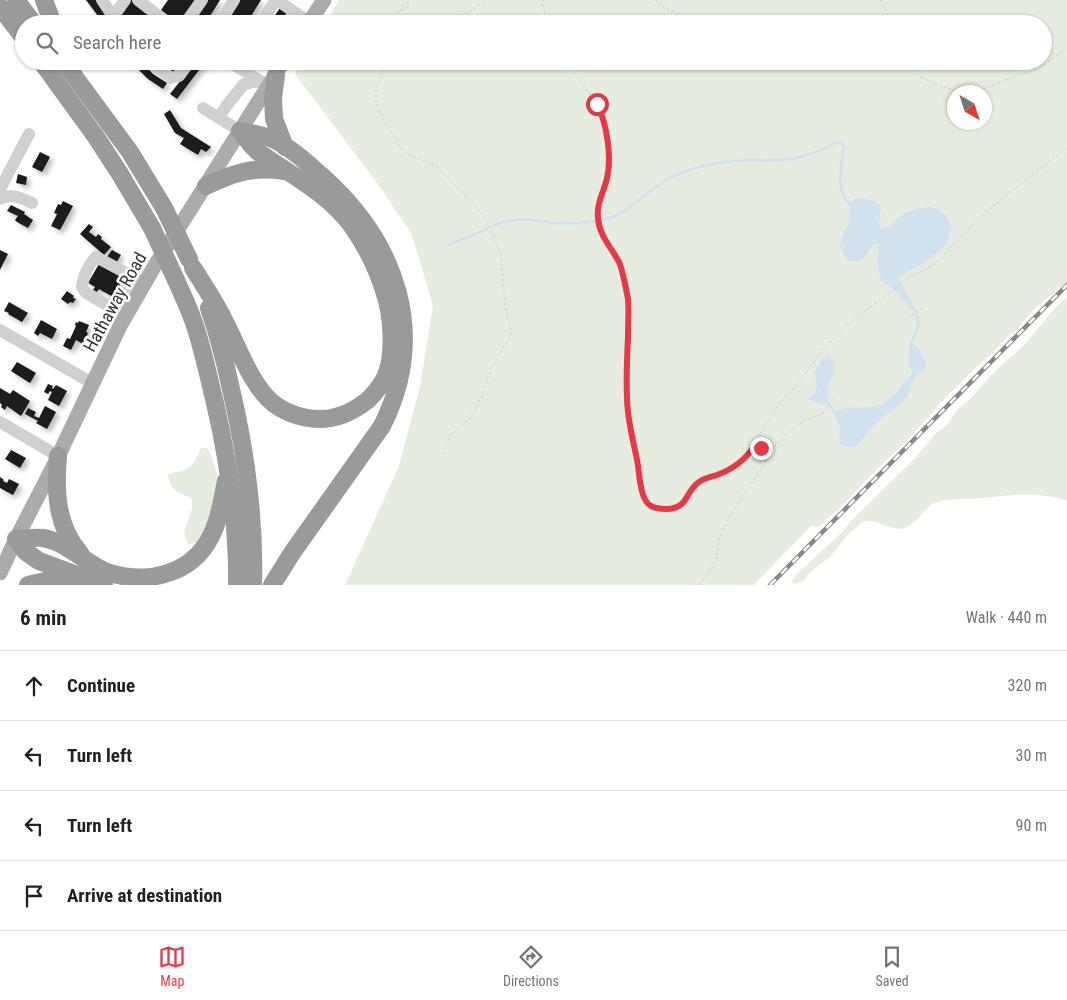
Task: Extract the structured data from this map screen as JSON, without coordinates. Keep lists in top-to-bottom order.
{
  "streets": {
    "main road": ["Hathaway Road"]
  },
  "north": "bottom right",
  "page": {
    "search": "Search here",
    "heading": ["6 min", "Walk · 440 m"],
    "list": [
      ["Continue", "320 m"],
      ["Turn left", "30 m"],
      ["Turn left", "90 m"],
      "Arrive at destination"
    ],
    "nav": ["Map", "Directions", "Saved"]
  }
}
